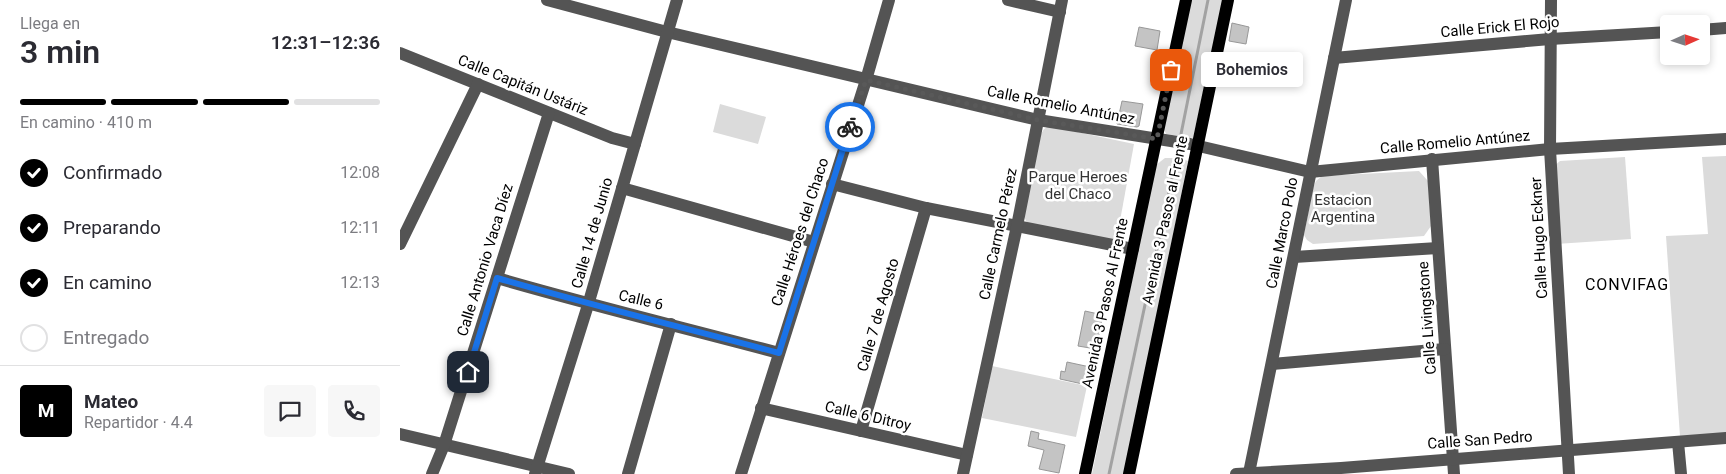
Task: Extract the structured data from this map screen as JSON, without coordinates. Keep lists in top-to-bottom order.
{
  "streets": {
    "main road": ["Avenida 3 Pasos al Frente", "Avenida 3 Pasos Al Frente"],
    "street": [
      "Calle Erick El Rojo",
      "Calle Capitán Ustáriz",
      "Calle Romelio Antúnez",
      "Calle Héroes del Chaco",
      "Calle 14 de Junio",
      "Calle Marco Polo",
      "Calle Carmelo Pérez",
      "Calle Hugo Eckner",
      "Calle Antonio Vaca Díez",
      "Calle 6",
      "Calle 7 de Agosto",
      "Calle Livingstone",
      "Calle 6 Ditroy",
      "Calle San Pedro"
    ]
  },
  "crossings": [
    ["Calle Erick El Rojo", "Calle Marco Polo"],
    ["Calle Erick El Rojo", "Calle Hugo Eckner"],
    ["Calle Capitán Ustáriz", "Calle 14 de Junio"],
    ["Calle Capitán Ustáriz", "Calle Antonio Vaca Díez"],
    ["Calle Romelio Antúnez", "Avenida 3 Pasos al Frente"],
    ["Calle Romelio Antúnez", "Calle Héroes del Chaco"],
    ["Calle Romelio Antúnez", "Calle 14 de Junio"],
    ["Calle Romelio Antúnez", "Calle Marco Polo"],
    ["Calle Romelio Antúnez", "Calle Carmelo Pérez"],
    ["Calle Romelio Antúnez", "Calle Hugo Eckner"],
    ["Calle Romelio Antúnez", "Avenida 3 Pasos Al Frente"],
    ["Calle Romelio Antúnez", "Calle Livingstone"],
    ["Avenida 3 Pasos al Frente", "Avenida 3 Pasos Al Frente"],
    ["Calle Héroes del Chaco", "Calle 6"],
    ["Calle Héroes del Chaco", "Calle 6 Ditroy"],
    ["Calle 14 de Junio", "Calle 6"],
    ["Calle Marco Polo", "Calle San Pedro"],
    ["Calle Carmelo Pérez", "Calle 6 Ditroy"],
    ["Calle Hugo Eckner", "Calle San Pedro"],
    ["Calle Antonio Vaca Díez", "Calle 6"],
    ["Calle 7 de Agosto", "Calle 6 Ditroy"],
    ["Calle Livingstone", "Calle San Pedro"]
  ],
  "districts": ["CONVIFAG"],
  "parks": ["Parque Heroes del Chaco", "Estacion Argentina"],
  "places": ["Bohemios"],
  "north": "right",
  "page": {
    "heading": ["3 min", "Llega en", "12:31–12:36"],
    "panel": ["Mateo", "Repartidor · 4.4"],
    "bubble": "Bohemios",
    "bar": "En camino · 410 m",
    "list": [
      ["Confirmado", "12:08"],
      ["Preparando", "12:11"],
      ["En camino", "12:13"],
      "Entregado"
    ],
    "round": "M"
  }
}
